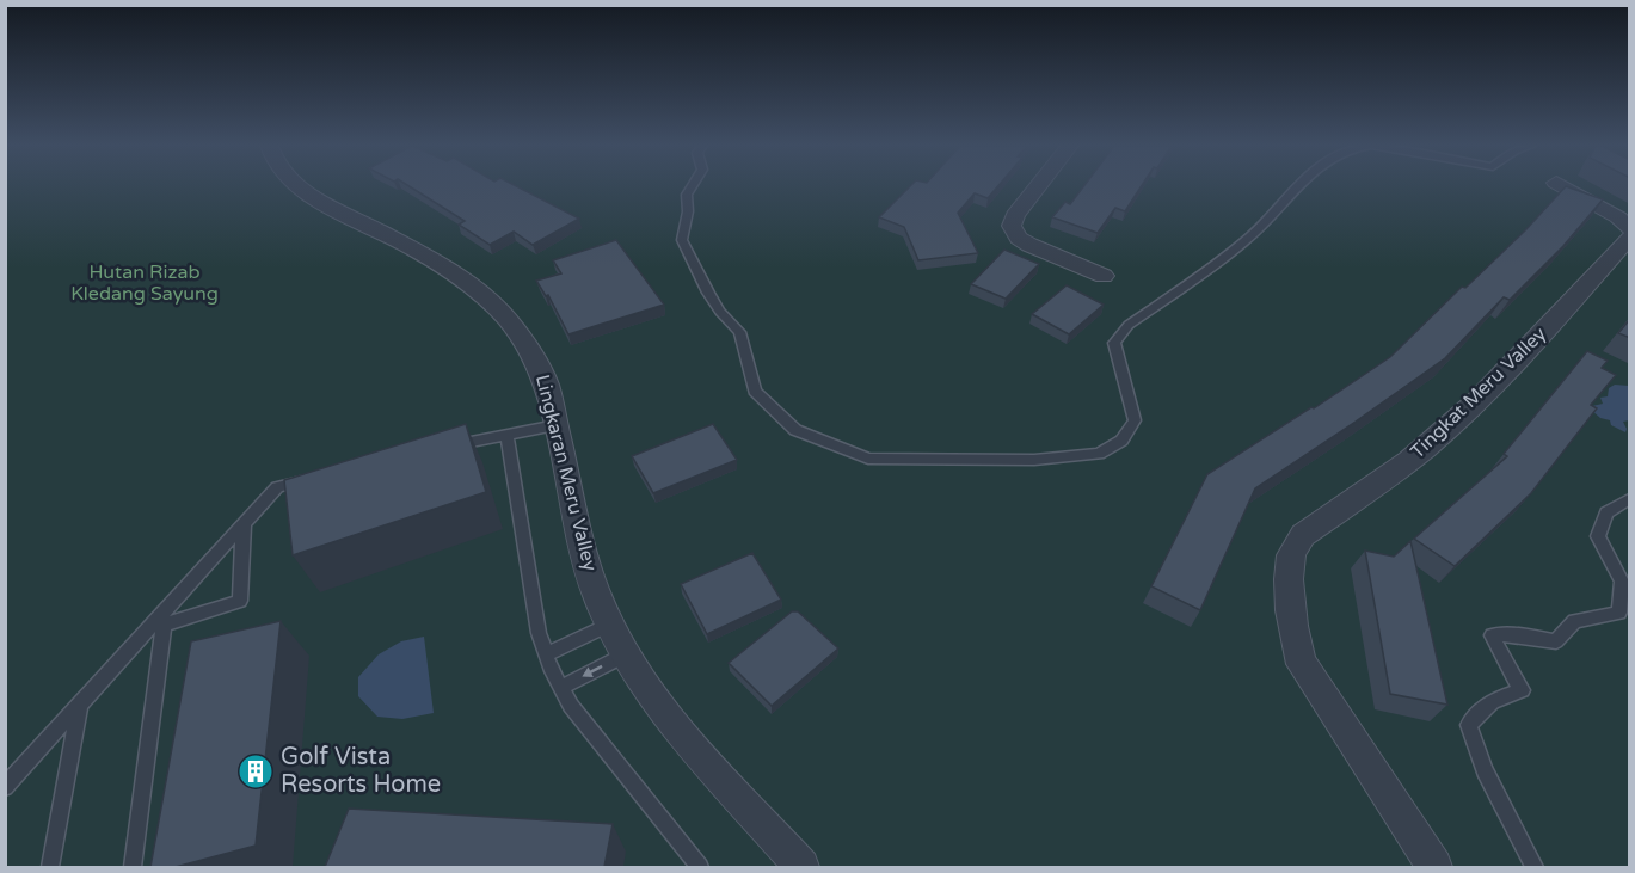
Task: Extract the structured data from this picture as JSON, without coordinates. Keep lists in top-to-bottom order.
{
  "streets": {
    "street": ["Tingkat Meru Valley", "Lingkaran Meru Valley"]
  },
  "parks": ["Hutan Rizab Kledang Sayung"],
  "places": {
    "building": ["Golf Vista Resorts Home"]
  }
}
